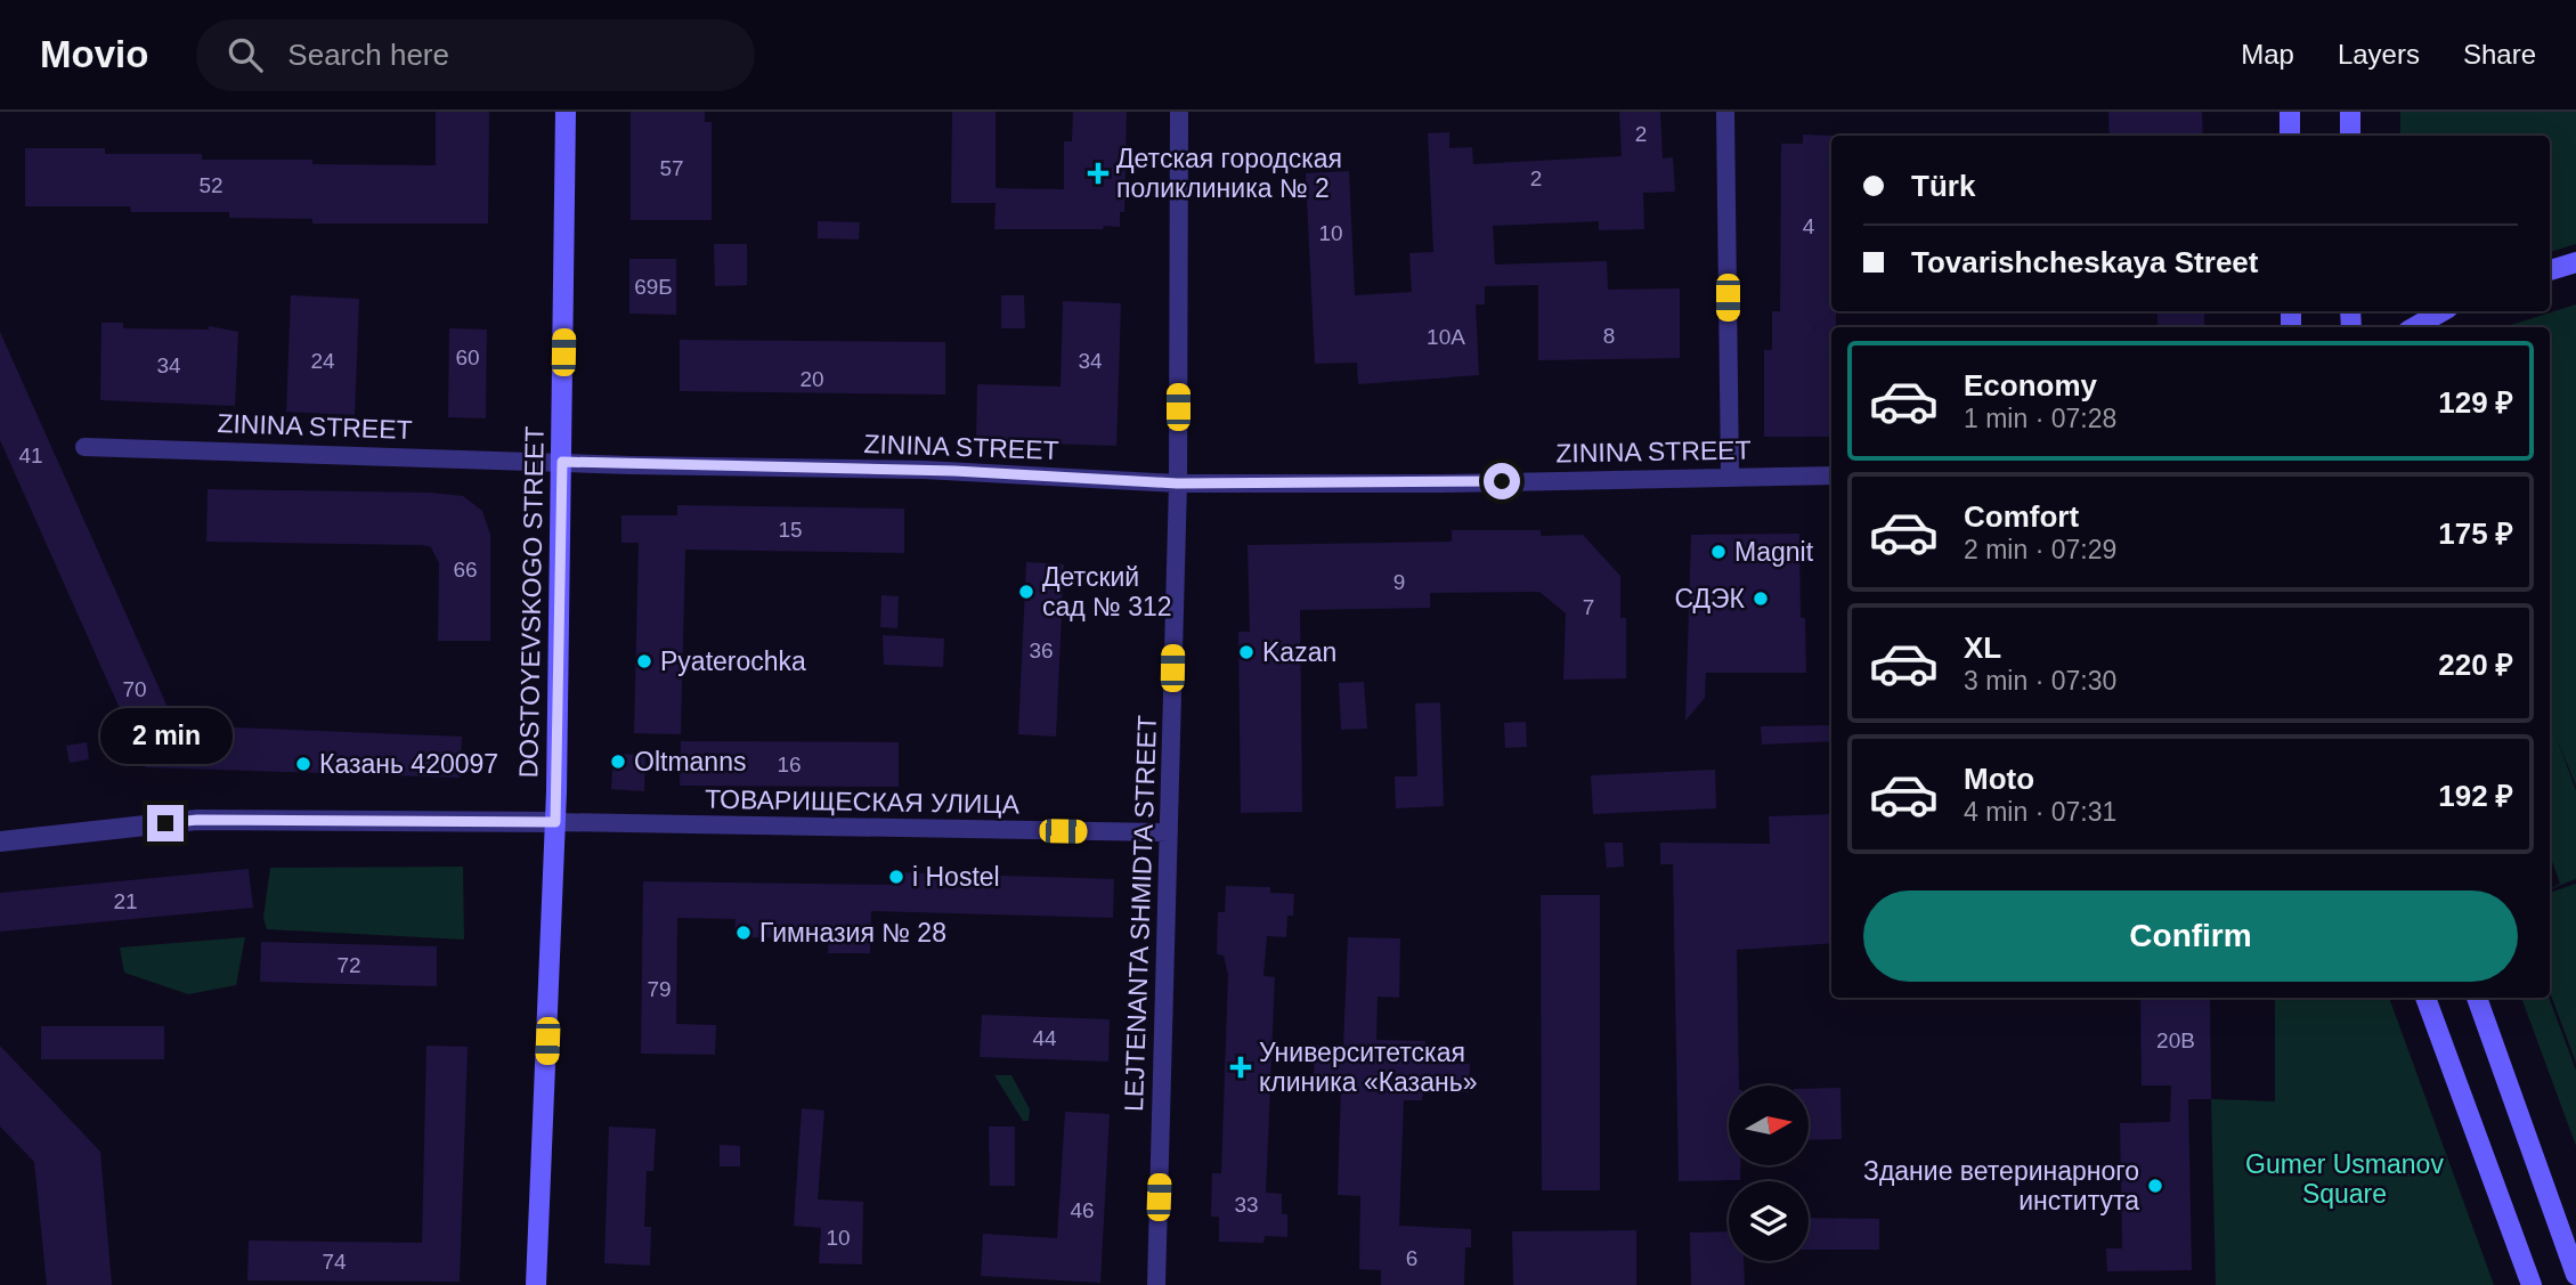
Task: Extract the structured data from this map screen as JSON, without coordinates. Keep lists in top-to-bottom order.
{
  "streets": {
    "main road": ["DOSTOYEVSKOGO STREET"],
    "street": ["ZININA STREET", "ТОВАРИЩЕСКАЯ УЛИЦА", "LEJTENANTA SHMIDTA STREET"]
  },
  "crossings": [
    ["ZININA STREET", "DOSTOYEVSKOGO STREET"],
    ["ZININA STREET", "LEJTENANTA SHMIDTA STREET"],
    ["DOSTOYEVSKOGO STREET", "ТОВАРИЩЕСКАЯ УЛИЦА"],
    ["ТОВАРИЩЕСКАЯ УЛИЦА", "LEJTENANTA SHMIDTA STREET"]
  ],
  "parks": ["Gumer Usmanov Square"],
  "places": {
    "health": ["Детская городская поликлиника № 2", "Университетская клиника «Казань»"],
    "other": [
      "Magnit",
      "Детский сад № 312",
      "СДЭК",
      "Kazan",
      "Pyaterochka",
      "Oltmanns",
      "Казань 420097",
      "i Hostel",
      "Гимназия № 28",
      "Здание ветеринарного института"
    ]
  },
  "house_numbers": [
    "2",
    "57",
    "2",
    "52",
    "4",
    "10",
    "69Б",
    "8",
    "10А",
    "60",
    "24",
    "34",
    "34",
    "20",
    "41",
    "15",
    "66",
    "9",
    "7",
    "36",
    "70",
    "16",
    "21",
    "72",
    "79",
    "44",
    "20В",
    "33",
    "46",
    "10",
    "6",
    "74"
  ],
  "north": "right",
  "page": {
    "header": "Movio",
    "search": "Search here",
    "nav": ["Map", "Layers", "Share"],
    "banner": ["Türk", "Tovarishcheskaya Street"],
    "list": [
      {
        "name": "Economy",
        "note": "1 min · 07:28",
        "value": "129 ₽"
      },
      {
        "name": "Comfort",
        "note": "2 min · 07:29",
        "value": "175 ₽"
      },
      {
        "name": "XL",
        "note": "3 min · 07:30",
        "value": "220 ₽"
      },
      {
        "name": "Moto",
        "note": "4 min · 07:31",
        "value": "192 ₽"
      }
    ],
    "bubble": "2 min",
    "buttons": "Confirm"
  }
}
